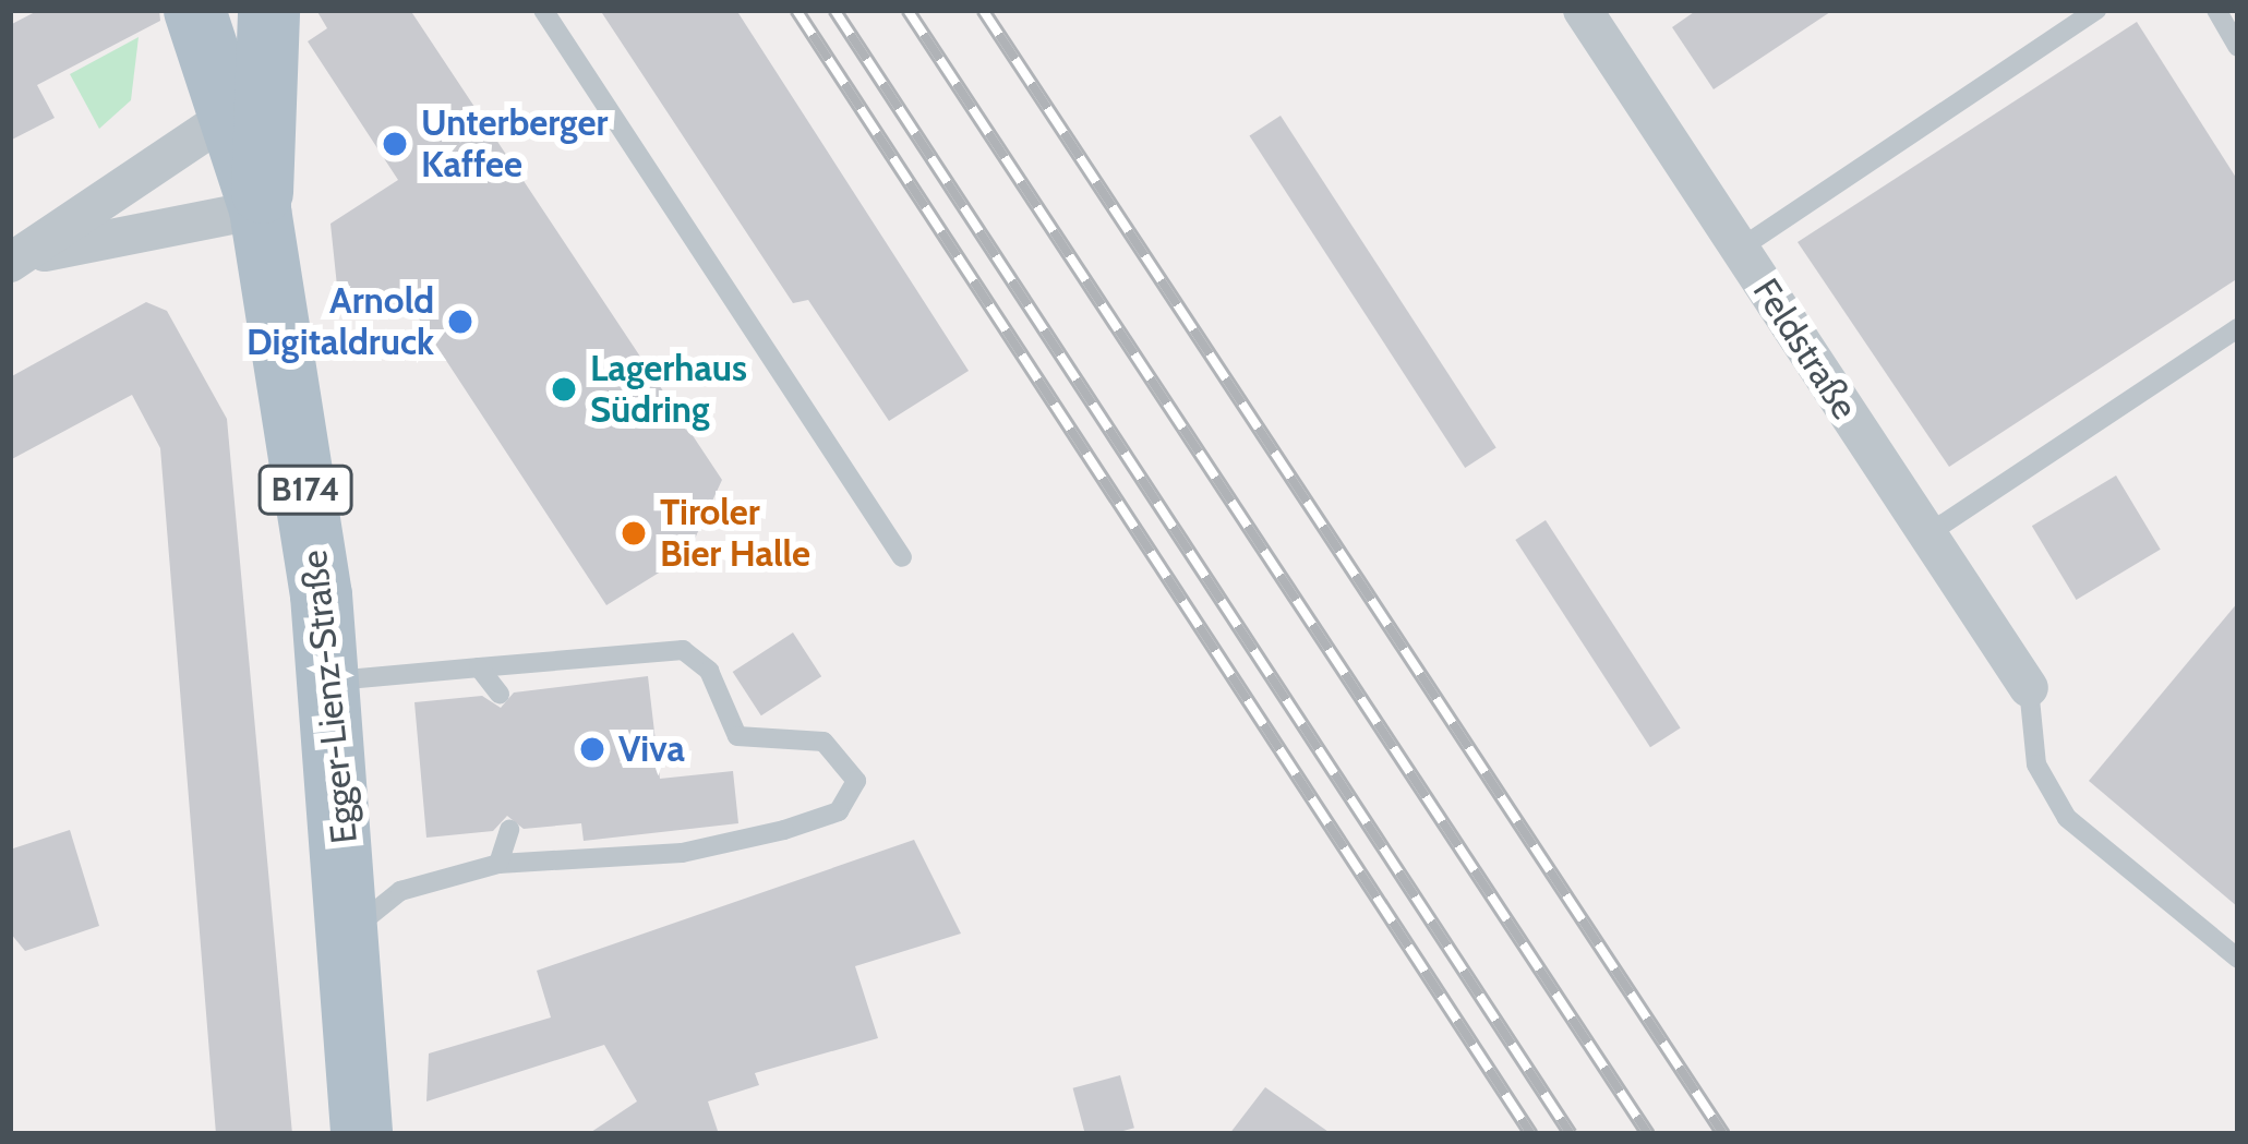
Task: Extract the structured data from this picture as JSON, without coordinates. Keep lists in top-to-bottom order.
{
  "streets": {
    "main road": ["B174", "Egger-Lienz-Straße"],
    "street": ["Feldstraße"]
  },
  "places": [
    "Unterberger Kaffee",
    "Arnold Digitaldruck",
    "Lagerhaus Südring",
    "Tiroler Bier Halle",
    "Viva"
  ]
}
